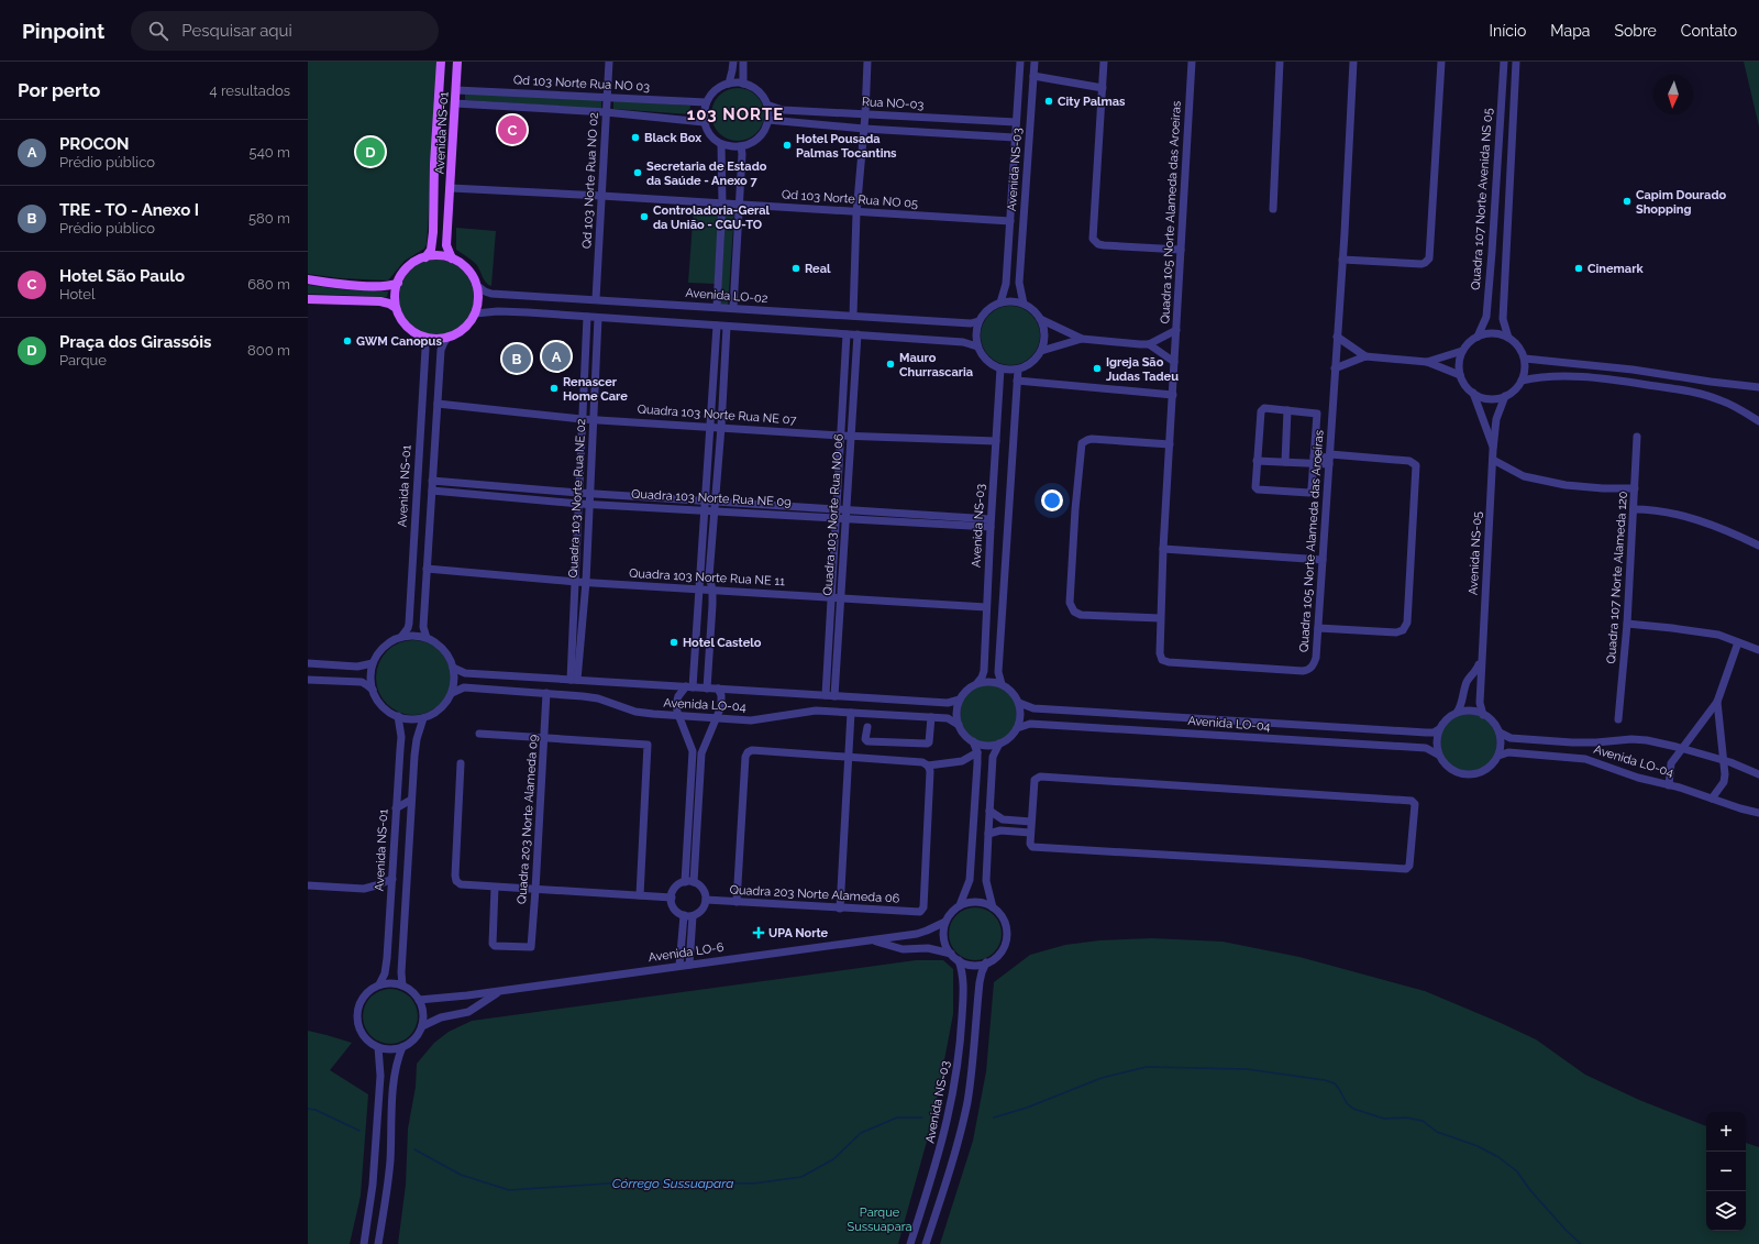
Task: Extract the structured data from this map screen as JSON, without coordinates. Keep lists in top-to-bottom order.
{
  "streets": {
    "main road": ["Avenida NS-01"],
    "street": [
      "Qd 103 Norte Rua NO 03",
      "Rua NO-03",
      "Avenida NS-03",
      "Qd 103 Norte Rua NO 02",
      "Qd 103 Norte Rua NO 05",
      "Quadra 107 Norte Avenida NS 05",
      "Quadra 105 Norte Alameda das Aroeiras",
      "Avenida LO-02",
      "Quadra 103 Norte Rua NE 07",
      "Quadra 103 Norte Rua NE 02",
      "Quadra 103 Norte Rua NE 09",
      "Quadra 103 Norte Rua NO 06",
      "Avenida NS-05",
      "Quadra 103 Norte Rua NE 11",
      "Quadra 107 Norte Alameda 120",
      "Avenida LO-04",
      "Quadra 203 Norte Alameda 09",
      "Quadra 203 Norte Alameda 06",
      "Avenida LO-6"
    ]
  },
  "crossings": [
    ["Qd 103 Norte Rua NO 03", "Rua NO-03"],
    ["Qd 103 Norte Rua NO 03", "Avenida NS-01"],
    ["Qd 103 Norte Rua NO 03", "Qd 103 Norte Rua NO 02"],
    ["Rua NO-03", "Avenida NS-03"],
    ["Avenida NS-01", "Qd 103 Norte Rua NO 05"],
    ["Avenida NS-01", "Avenida LO-02"],
    ["Avenida NS-01", "Avenida LO-04"],
    ["Avenida NS-01", "Avenida LO-6"],
    ["Avenida NS-03", "Qd 103 Norte Rua NO 05"],
    ["Avenida NS-03", "Avenida LO-02"],
    ["Avenida NS-03", "Quadra 103 Norte Rua NE 07"],
    ["Avenida NS-03", "Quadra 103 Norte Rua NE 09"],
    ["Avenida NS-03", "Quadra 103 Norte Rua NE 11"],
    ["Avenida NS-03", "Avenida LO-04"],
    ["Avenida NS-03", "Avenida LO-6"],
    ["Qd 103 Norte Rua NO 02", "Qd 103 Norte Rua NO 05"],
    ["Qd 103 Norte Rua NO 02", "Avenida LO-02"],
    ["Quadra 103 Norte Rua NE 07", "Quadra 103 Norte Rua NE 02"],
    ["Quadra 103 Norte Rua NE 07", "Quadra 103 Norte Rua NO 06"],
    ["Quadra 103 Norte Rua NE 02", "Quadra 103 Norte Rua NE 09"],
    ["Quadra 103 Norte Rua NE 02", "Quadra 103 Norte Rua NE 11"],
    ["Quadra 103 Norte Rua NE 02", "Avenida LO-04"],
    ["Quadra 103 Norte Rua NE 09", "Quadra 103 Norte Rua NO 06"],
    ["Quadra 103 Norte Rua NO 06", "Quadra 103 Norte Rua NE 11"],
    ["Quadra 103 Norte Rua NO 06", "Avenida LO-04"],
    ["Avenida NS-05", "Avenida LO-04"],
    ["Avenida LO-04", "Quadra 203 Norte Alameda 09"]
  ],
  "districts": ["103 NORTE"],
  "water": ["Córrego Sussuapara"],
  "parks": ["Parque Sussuapara"],
  "places": {
    "other": [
      "City Palmas",
      "Black Box",
      "Hotel Pousada Palmas Tocantins",
      "Secretaria de Estado da Saúde - Anexo 7",
      "Capim Dourado Shopping",
      "Controladoria-Geral da União - CGU-TO",
      "Real",
      "Cinemark",
      "GWM Canopus",
      "Mauro Churrascaria",
      "Igreja São Judas Tadeu",
      "Renascer Home Care",
      "Hotel Castelo"
    ],
    "health": ["UPA Norte"]
  },
  "north": "bottom",
  "page": {
    "header": "Pinpoint",
    "search": "Pesquisar aqui",
    "nav": [
      "Início",
      "Mapa",
      "Sobre",
      "Contato"
    ],
    "heading": ["Por perto", "4 resultados"],
    "pins": [
      "C",
      "D",
      "A",
      "B"
    ],
    "list": [
      {
        "mark": "A",
        "name": "PROCON",
        "note": "Prédio público",
        "value": "540 m"
      },
      {
        "mark": "B",
        "name": "TRE - TO - Anexo I",
        "note": "Prédio público",
        "value": "580 m"
      },
      {
        "mark": "C",
        "name": "Hotel São Paulo",
        "note": "Hotel",
        "value": "680 m"
      },
      {
        "mark": "D",
        "name": "Praça dos Girassóis",
        "note": "Parque",
        "value": "800 m"
      }
    ],
    "map_buttons": ["+", "−"]
  }
}
